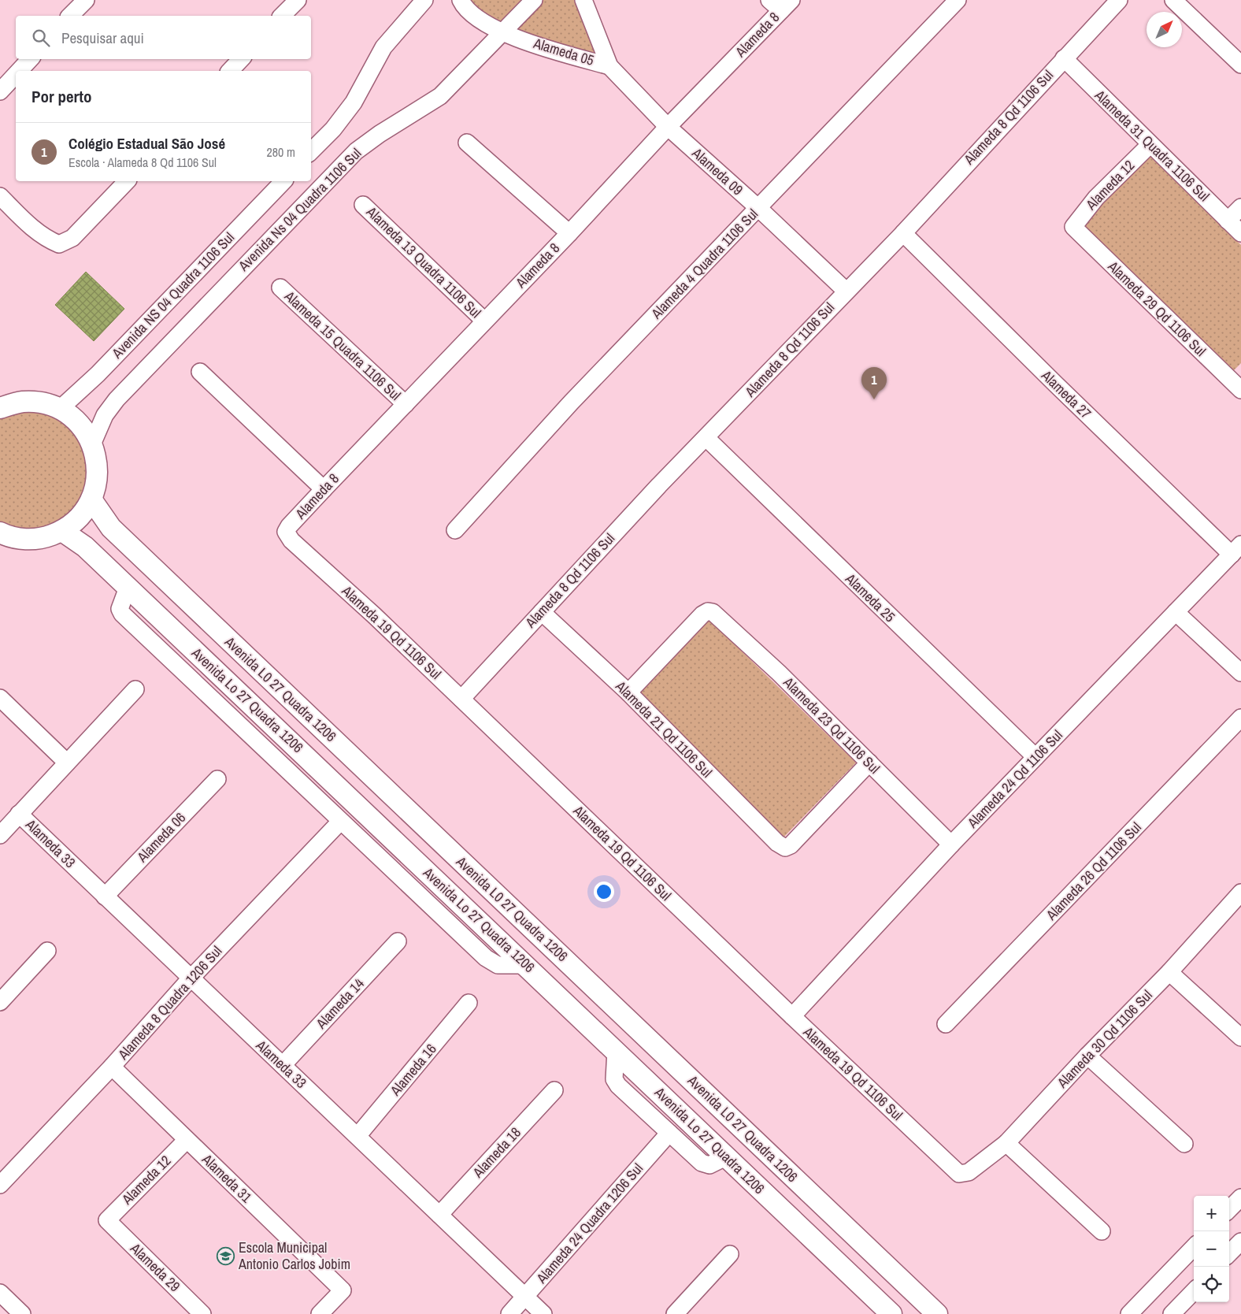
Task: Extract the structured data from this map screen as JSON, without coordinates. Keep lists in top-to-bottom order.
{
  "streets": {
    "main road": ["Avenida L0 27 Quadra 1206", "Avenida Lo 27 Quadra 1206"],
    "street": [
      "Alameda 8",
      "Alameda 05",
      "Alameda 8 Qd 1106 Sul",
      "Alameda 31 Quadra 1106 Sul",
      "Alameda 09",
      "Alameda 12",
      "Avenida Ns 04 Quadra 1106 Sul",
      "Alameda 13 Quadra 1106 Sul",
      "Alameda 4 Quadra 1106 Sul",
      "Avenida NS 04 Quadra 1106 Sul",
      "Alameda 29 Qd 1106 Sul",
      "Alameda 15 Quadra 1106 Sul",
      "Alameda 27",
      "Alameda 25",
      "Alameda 19 Qd 1106 Sul",
      "Alameda 23 Qd 1106 Sul",
      "Alameda 21 Qd 1106 Sul",
      "Alameda 24 Qd 1106 Sul",
      "Alameda 06",
      "Alameda 33",
      "Alameda 26 Qd 1106 Sul",
      "Alameda 8 Quadra 1206 Sul",
      "Alameda 14",
      "Alameda 30 Qd 1106 Sul",
      "Alameda 16",
      "Alameda 18",
      "Alameda 31",
      "Alameda 24 Quadra 1206 Sul",
      "Alameda 29"
    ]
  },
  "crossings": [
    ["Alameda 8", "Alameda 09"],
    ["Alameda 8", "Alameda 13 Quadra 1106 Sul"],
    ["Alameda 8", "Alameda 15 Quadra 1106 Sul"],
    ["Alameda 8", "Alameda 19 Qd 1106 Sul"],
    ["Alameda 05", "Alameda 09"],
    ["Alameda 05", "Avenida Ns 04 Quadra 1106 Sul"],
    ["Alameda 8 Qd 1106 Sul", "Alameda 31 Quadra 1106 Sul"],
    ["Alameda 8 Qd 1106 Sul", "Alameda 09"],
    ["Alameda 8 Qd 1106 Sul", "Alameda 27"],
    ["Alameda 8 Qd 1106 Sul", "Alameda 25"],
    ["Alameda 8 Qd 1106 Sul", "Alameda 19 Qd 1106 Sul"],
    ["Alameda 8 Qd 1106 Sul", "Alameda 21 Qd 1106 Sul"],
    ["Alameda 31 Quadra 1106 Sul", "Alameda 12"],
    ["Alameda 09", "Alameda 4 Quadra 1106 Sul"],
    ["Alameda 12", "Alameda 29 Qd 1106 Sul"],
    ["Alameda 12", "Alameda 31"],
    ["Alameda 12", "Alameda 29"],
    ["Alameda 27", "Alameda 24 Qd 1106 Sul"],
    ["Alameda 25", "Alameda 24 Qd 1106 Sul"],
    ["Alameda 19 Qd 1106 Sul", "Alameda 24 Qd 1106 Sul"],
    ["Alameda 19 Qd 1106 Sul", "Alameda 30 Qd 1106 Sul"],
    ["Alameda 23 Qd 1106 Sul", "Alameda 21 Qd 1106 Sul"],
    ["Alameda 23 Qd 1106 Sul", "Alameda 24 Qd 1106 Sul"],
    ["Alameda 06", "Alameda 33"],
    ["Alameda 33", "Alameda 8 Quadra 1206 Sul"],
    ["Alameda 33", "Alameda 14"],
    ["Alameda 33", "Alameda 16"],
    ["Alameda 33", "Alameda 18"],
    ["Alameda 33", "Alameda 24 Quadra 1206 Sul"],
    ["Alameda 8 Quadra 1206 Sul", "Alameda 31"]
  ],
  "places": {
    "school or university": ["Escola Municipal Antonio Carlos Jobim"]
  },
  "north": "top right",
  "page": {
    "search": "Pesquisar aqui",
    "heading": "Por perto",
    "list": [
      {
        "mark": "1",
        "name": "Colégio Estadual São José",
        "note": "Escola · Alameda 8 Qd 1106 Sul",
        "value": "280 m"
      }
    ],
    "pins": "1",
    "map_buttons": ["+", "−"]
  }
}
